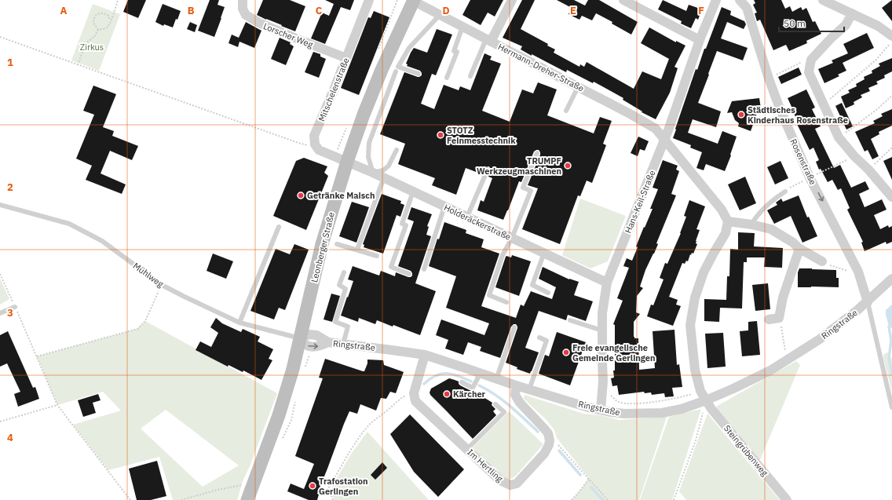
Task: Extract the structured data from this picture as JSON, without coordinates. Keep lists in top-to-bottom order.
{
  "streets": {
    "main road": ["Leonberger Straße"],
    "street": [
      "Lorscher Weg",
      "Hermann-Dreher-Straße",
      "Mitschelenstraße",
      "Rosenstraße",
      "Hans-Keil-Straße",
      "Holderäckerstraße",
      "Ringstraße",
      "Steingrübenweg",
      "Im Hertling"
    ],
    "lane": ["Mühlweg"]
  },
  "crossings": [
    ["Lorscher Weg", "Mitschelenstraße"],
    ["Hermann-Dreher-Straße", "Hans-Keil-Straße"],
    ["Hermann-Dreher-Straße", "Leonberger Straße"],
    ["Hermann-Dreher-Straße", "Steingrübenweg"],
    ["Mitschelenstraße", "Holderäckerstraße"],
    ["Mitschelenstraße", "Leonberger Straße"],
    ["Rosenstraße", "Ringstraße"],
    ["Hans-Keil-Straße", "Holderäckerstraße"],
    ["Hans-Keil-Straße", "Ringstraße"],
    ["Holderäckerstraße", "Leonberger Straße"],
    ["Leonberger Straße", "Mühlweg"],
    ["Leonberger Straße", "Ringstraße"],
    ["Mühlweg", "Ringstraße"],
    ["Ringstraße", "Steingrübenweg"]
  ],
  "parks": ["Zirkus"],
  "places": [
    "Städtisches Kinderhaus Rosenstraße",
    "STOTZ Feinmesstechnik",
    "TRUMPF Werkzeugmaschinen",
    "Getränke Maisch",
    "Freie evangelische Gemeinde Gerlingen",
    "Kärcher",
    "Trafostation Gerlingen"
  ],
  "scale_bar": "50 m",
  "grid": {
    "columns": [
      "A",
      "B",
      "C",
      "D",
      "E",
      "F"
    ],
    "rows": [
      "1",
      "2",
      "3",
      "4"
    ]
  }
}
